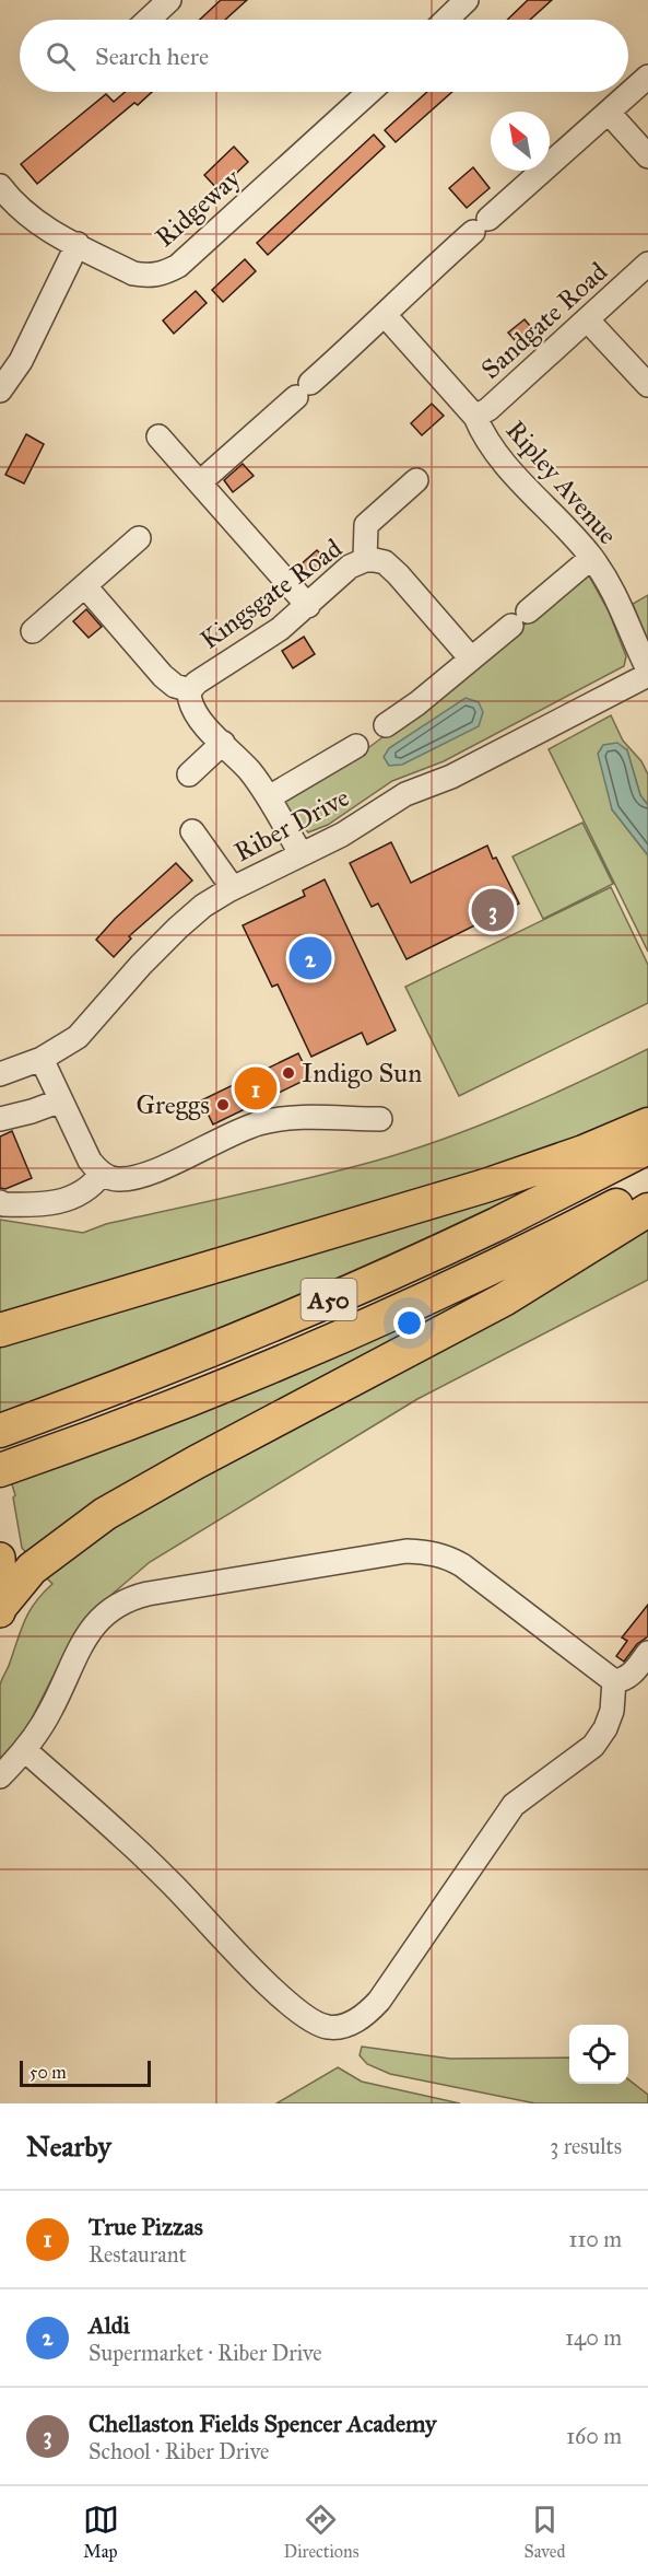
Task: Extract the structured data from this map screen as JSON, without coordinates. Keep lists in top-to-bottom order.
{
  "streets": {
    "highway": ["A50"],
    "street": [
      "Ridgeway",
      "Sandgate Road",
      "Ripley Avenue",
      "Kingsgate Road",
      "Riber Drive"
    ]
  },
  "crossings": [
    ["Sandgate Road", "Ripley Avenue"],
    ["Ripley Avenue", "Riber Drive"]
  ],
  "places": ["Indigo Sun", "Greggs"],
  "scale_bar": "50 m",
  "north": "top left",
  "page": {
    "search": "Search here",
    "pins": ["3", "2", "1"],
    "scale": "50 m",
    "heading": ["Nearby", "3 results"],
    "list": [
      {
        "mark": "1",
        "name": "True Pizzas",
        "note": "Restaurant",
        "value": "110 m"
      },
      {
        "mark": "2",
        "name": "Aldi",
        "note": "Supermarket · Riber Drive",
        "value": "140 m"
      },
      {
        "mark": "3",
        "name": "Chellaston Fields Spencer Academy",
        "note": "School · Riber Drive",
        "value": "160 m"
      }
    ],
    "nav": ["Map", "Directions", "Saved"]
  }
}
